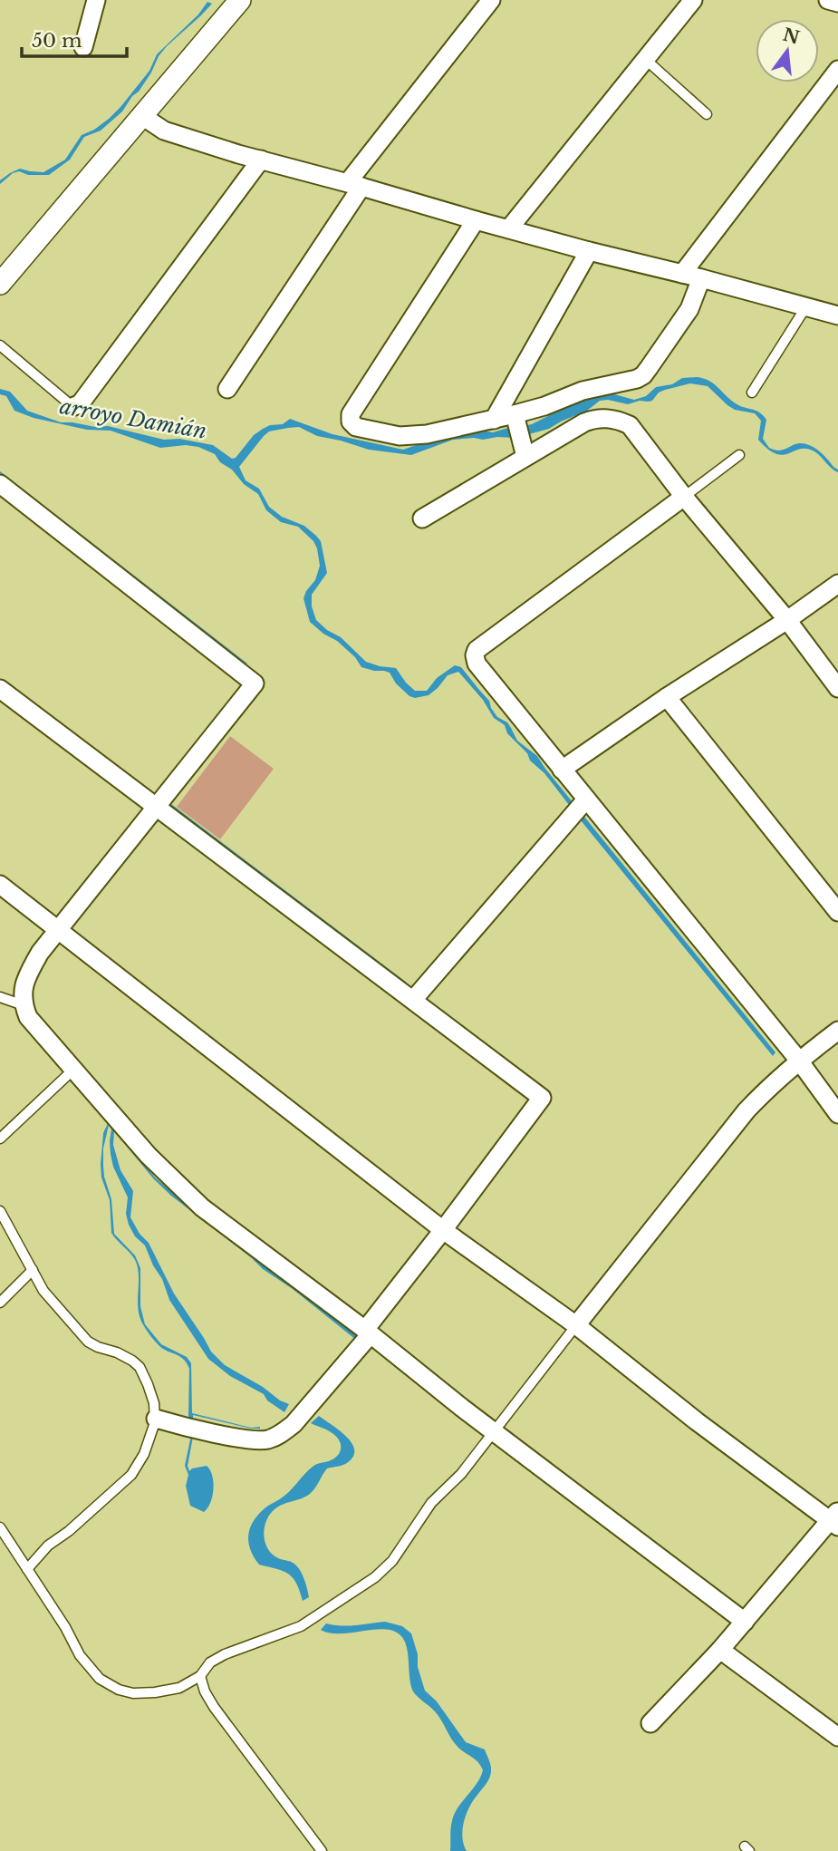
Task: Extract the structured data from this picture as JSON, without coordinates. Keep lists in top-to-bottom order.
{
  "water": ["arroyo Damián"],
  "scale_bar": "50 m",
  "north": "top"
}
